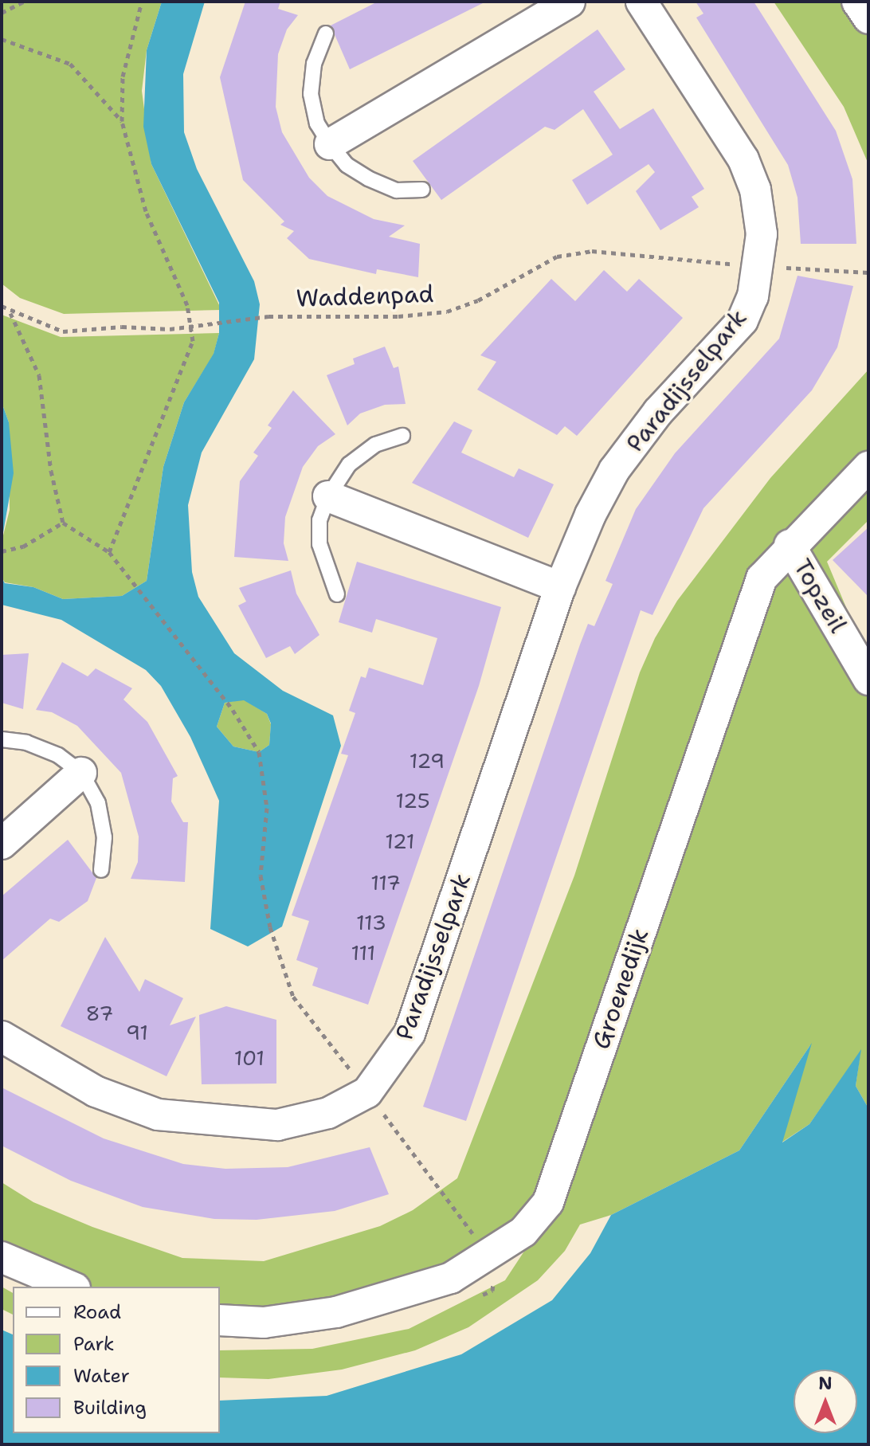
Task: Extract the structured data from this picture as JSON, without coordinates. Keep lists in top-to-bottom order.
{
  "streets": {
    "street": ["Paradijsselpark", "Topzeil", "Groenedijk"],
    "path": ["Waddenpad"]
  },
  "crossings": [
    ["Waddenpad", "Paradijsselpark"],
    ["Topzeil", "Groenedijk"]
  ],
  "house_numbers": [
    "129",
    "125",
    "121",
    "117",
    "113",
    "111",
    "87",
    "91",
    "101"
  ],
  "legend": [
    "Road",
    "Park",
    "Water",
    "Building"
  ],
  "north": "top"
}
